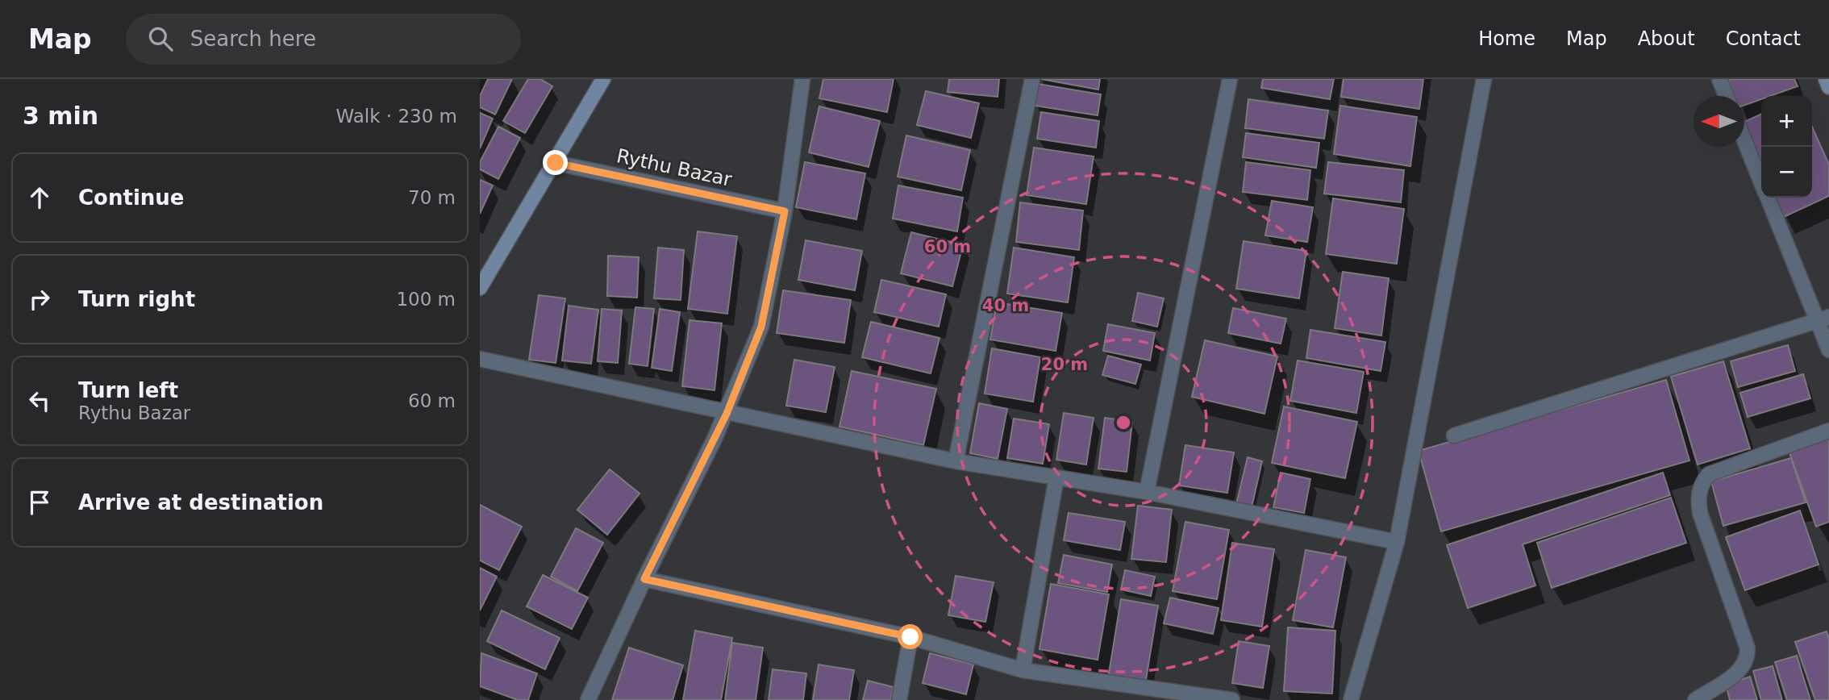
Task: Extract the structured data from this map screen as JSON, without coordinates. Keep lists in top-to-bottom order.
{
  "streets": {
    "street": ["Rythu Bazar"]
  },
  "north": "left",
  "page": {
    "header": "Map",
    "search": "Search here",
    "nav": [
      "Home",
      "Map",
      "About",
      "Contact"
    ],
    "heading": ["3 min", "Walk · 230 m"],
    "map_buttons": ["+", "−"],
    "list": [
      ["Continue", "70 m"],
      ["Turn right", "100 m"],
      ["Turn left", "Rythu Bazar", "60 m"],
      "Arrive at destination"
    ]
  },
  "rings": ["60 m", "40 m", "20 m"]
}
